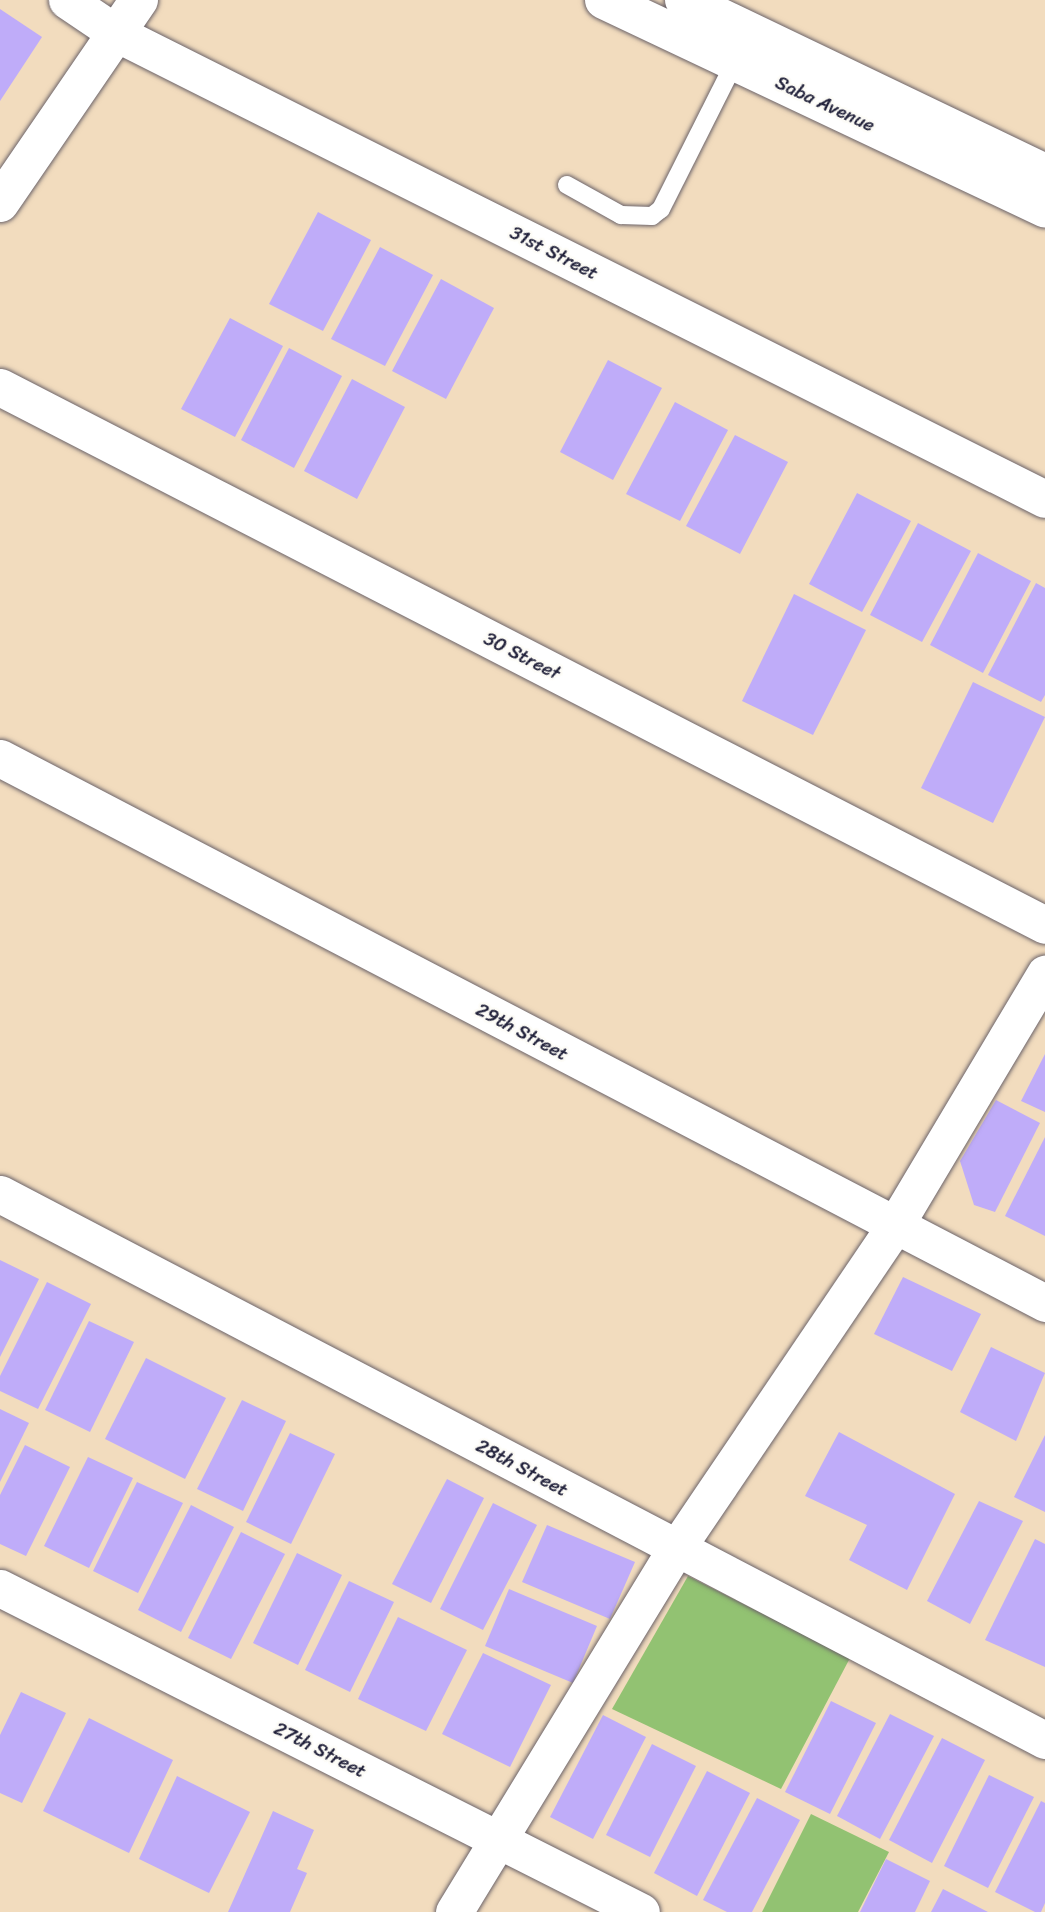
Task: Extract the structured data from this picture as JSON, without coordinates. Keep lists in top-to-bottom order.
{
  "streets": {
    "main road": ["Saba Avenue"],
    "street": [
      "31st Street",
      "30 Street",
      "29th Street",
      "28th Street",
      "27th Street"
    ]
  }
}
